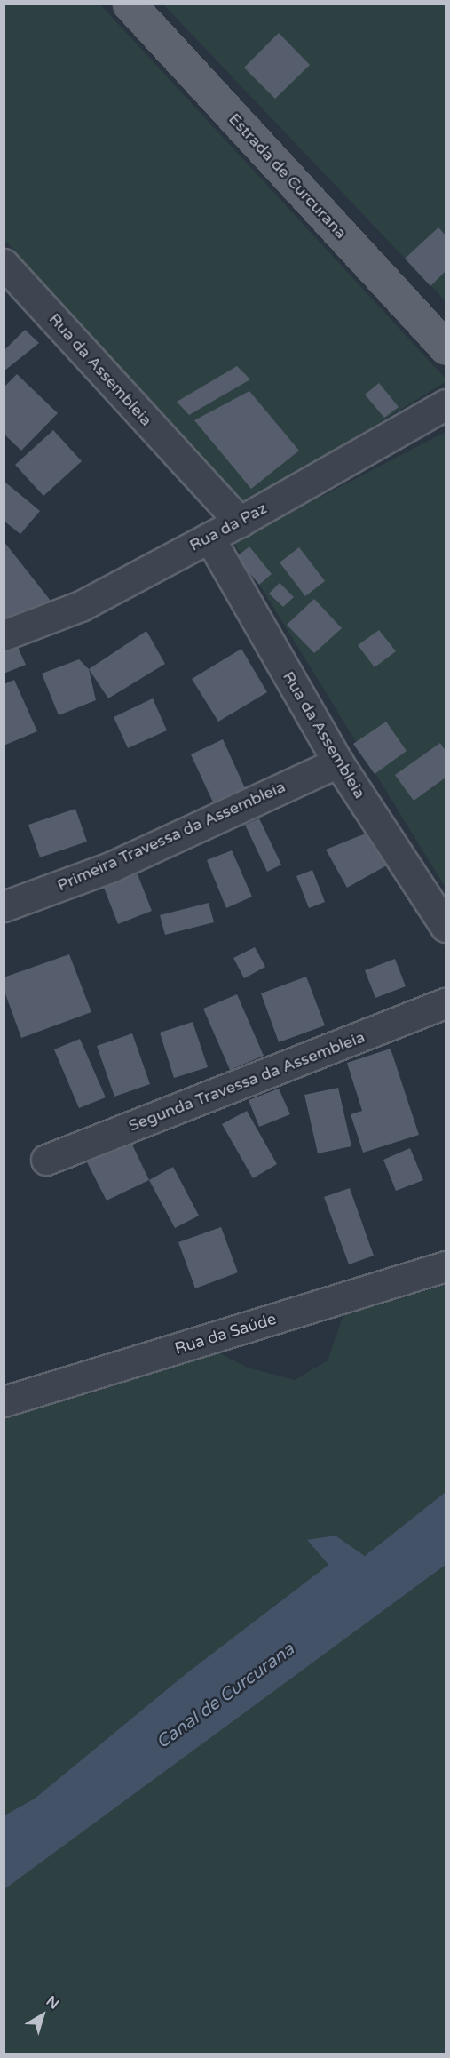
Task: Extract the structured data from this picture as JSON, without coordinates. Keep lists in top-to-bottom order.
{
  "streets": {
    "main road": ["Estrada de Curcurana"],
    "street": [
      "Rua da Assembleia",
      "Rua da Paz",
      "Primeira Travessa da Assembleia",
      "Segunda Travessa da Assembleia",
      "Rua da Saúde"
    ]
  },
  "crossings": [
    ["Rua da Assembleia", "Rua da Paz"],
    ["Rua da Assembleia", "Primeira Travessa da Assembleia"]
  ],
  "water": ["Canal de Curcurana"],
  "north": "top right"
}
